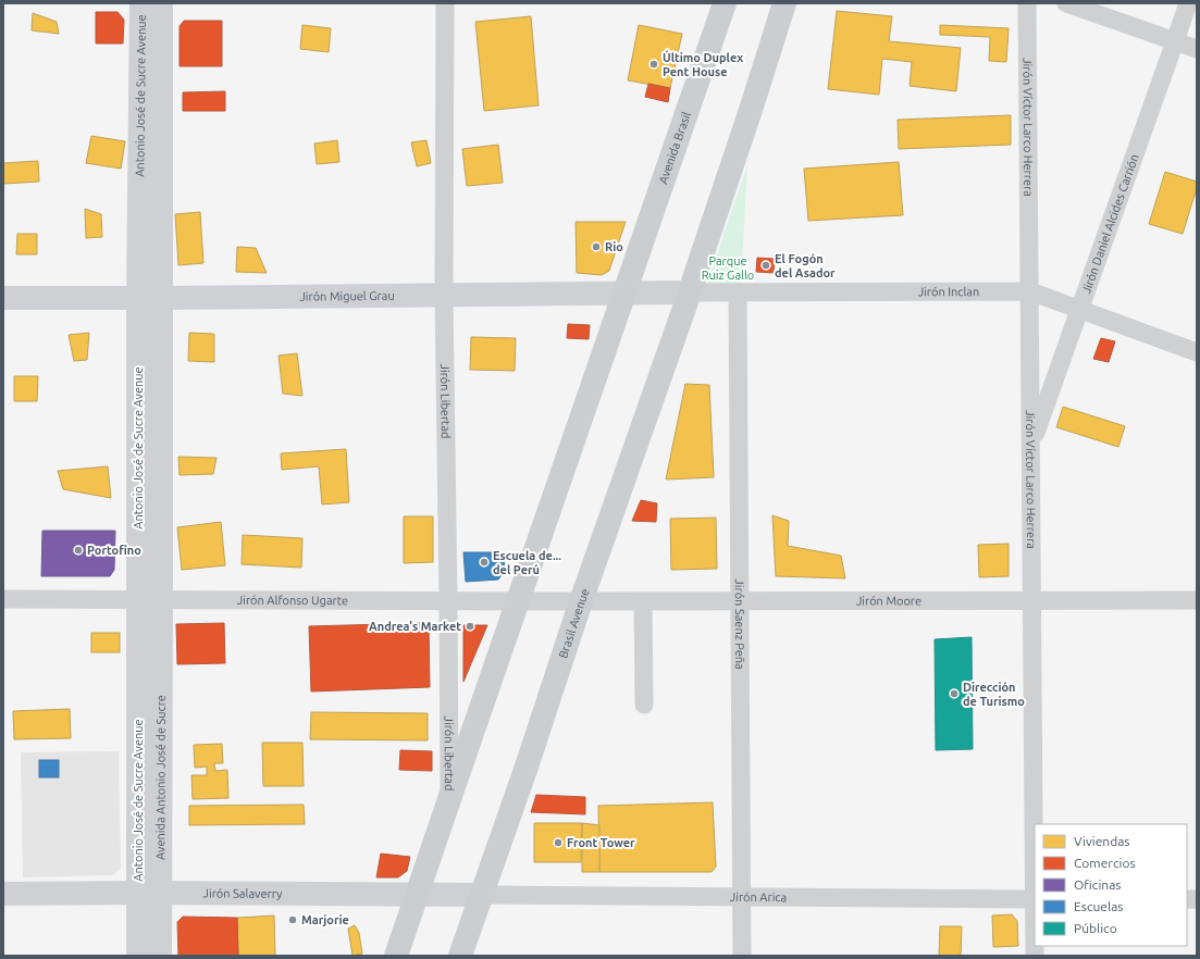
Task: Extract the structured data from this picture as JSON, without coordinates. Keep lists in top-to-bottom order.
{
  "streets": {
    "main road": [
      "Antonio José de Sucre Avenue",
      "Avenida Brasil",
      "Jirón Miguel Grau",
      "Brasil Avenue",
      "Avenida Antonio José de Sucre",
      "Jirón Salaverry"
    ],
    "street": [
      "Jirón Víctor Larco Herrera",
      "Jirón Daniel Alcides Carrión",
      "Jirón Inclan",
      "Jirón Libertad",
      "Jirón Alfonso Ugarte",
      "Jirón Moore",
      "Jirón Saenz Peña",
      "Jirón Arica"
    ]
  },
  "crossings": [
    ["Antonio José de Sucre Avenue", "Jirón Miguel Grau"],
    ["Antonio José de Sucre Avenue", "Jirón Alfonso Ugarte"],
    ["Antonio José de Sucre Avenue", "Avenida Antonio José de Sucre"],
    ["Antonio José de Sucre Avenue", "Jirón Salaverry"],
    ["Jirón Víctor Larco Herrera", "Jirón Daniel Alcides Carrión"],
    ["Jirón Víctor Larco Herrera", "Jirón Inclan"],
    ["Jirón Víctor Larco Herrera", "Jirón Moore"],
    ["Jirón Víctor Larco Herrera", "Jirón Arica"],
    ["Avenida Brasil", "Jirón Miguel Grau"],
    ["Jirón Daniel Alcides Carrión", "Jirón Inclan"],
    ["Jirón Inclan", "Jirón Miguel Grau"],
    ["Jirón Inclan", "Brasil Avenue"],
    ["Jirón Inclan", "Jirón Saenz Peña"],
    ["Jirón Miguel Grau", "Jirón Libertad"],
    ["Jirón Miguel Grau", "Brasil Avenue"],
    ["Jirón Libertad", "Jirón Alfonso Ugarte"],
    ["Jirón Alfonso Ugarte", "Jirón Moore"],
    ["Jirón Alfonso Ugarte", "Brasil Avenue"],
    ["Jirón Alfonso Ugarte", "Avenida Antonio José de Sucre"],
    ["Jirón Moore", "Brasil Avenue"],
    ["Jirón Moore", "Jirón Saenz Peña"],
    ["Brasil Avenue", "Jirón Salaverry"],
    ["Brasil Avenue", "Jirón Arica"],
    ["Jirón Saenz Peña", "Jirón Arica"],
    ["Avenida Antonio José de Sucre", "Jirón Salaverry"],
    ["Jirón Salaverry", "Jirón Arica"]
  ],
  "parks": ["Parque Ruiz Gallo"],
  "places": [
    "Último Duplex Pent House",
    "Rio",
    "El Fogón del Asador",
    "Portofino",
    "Escuela de... del Perú",
    "Andrea's Market",
    "Dirección de Turismo",
    "Front Tower",
    "Marjorie"
  ],
  "legend": [
    "Viviendas",
    "Comercios",
    "Oficinas",
    "Escuelas",
    "Público"
  ]
}
